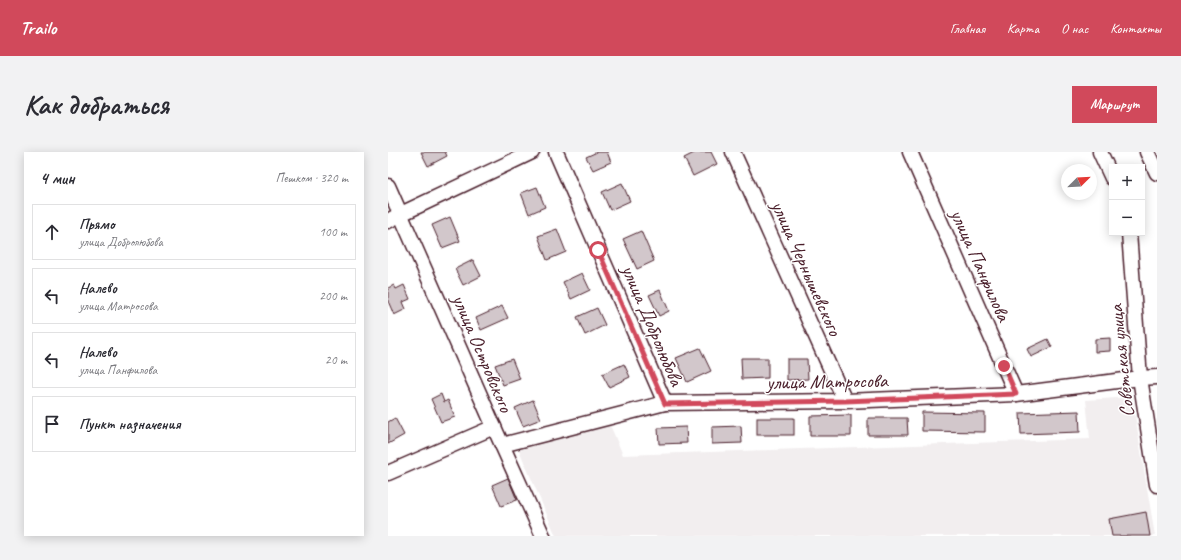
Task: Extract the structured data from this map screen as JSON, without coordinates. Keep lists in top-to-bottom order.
{
  "streets": {
    "street": [
      "улица Панфилова",
      "улица Чернышевского",
      "улица Добролюбова",
      "улица Островского",
      "Советская улица",
      "улица Матросова"
    ]
  },
  "crossings": [
    ["улица Панфилова", "улица Матросова"],
    ["улица Чернышевского", "улица Матросова"],
    ["улица Добролюбова", "улица Матросова"],
    ["улица Островского", "улица Матросова"],
    ["Советская улица", "улица Матросова"]
  ],
  "north": "top right",
  "page": {
    "header": "Trailo",
    "nav": [
      "Главная",
      "Карта",
      "О нас",
      "Контакты"
    ],
    "buttons": "Маршрут",
    "title": "Как добраться",
    "heading": ["4 мин", "Пешком · 320 m"],
    "map_buttons": ["+", "−"],
    "list": [
      ["Прямо", "улица Добролюбова", "100 m"],
      ["Налево", "улица Матросова", "200 m"],
      ["Налево", "улица Панфилова", "20 m"],
      "Пункт назначения"
    ]
  }
}
